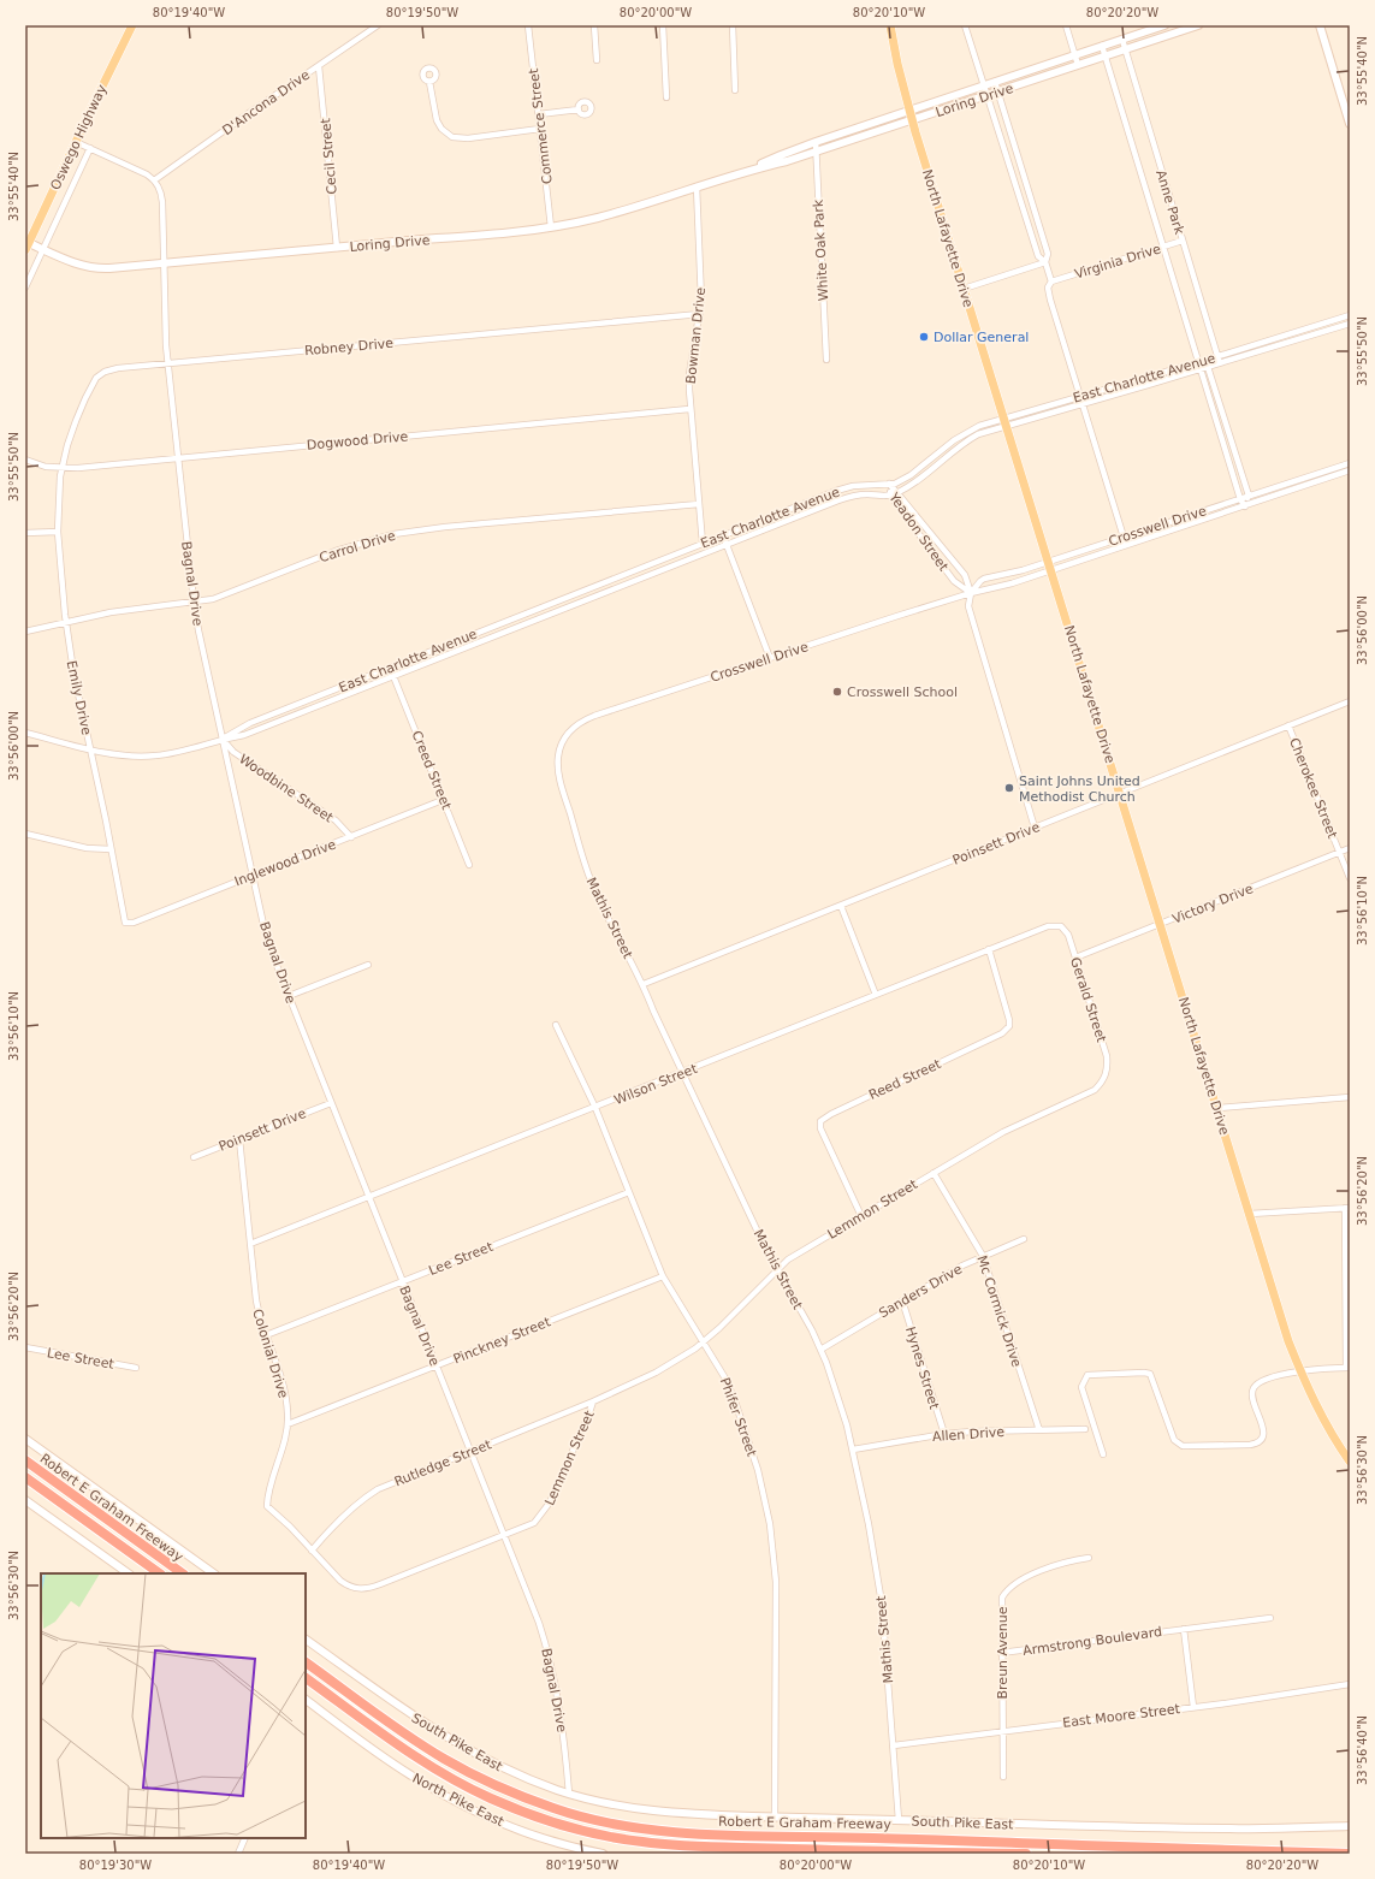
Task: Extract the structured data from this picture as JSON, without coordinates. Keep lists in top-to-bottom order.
{
  "streets": {
    "highway": ["Robert E Graham Freeway"],
    "main road": ["Oswego Highway", "North Lafayette Drive"],
    "street": [
      "Loring Drive",
      "D'Ancona Drive",
      "Commerce Street",
      "Cecil Street",
      "Anne Park",
      "White Oak Park",
      "Virginia Drive",
      "Bowman Drive",
      "Robney Drive",
      "East Charlotte Avenue",
      "Dogwood Drive",
      "Crosswell Drive",
      "Yeadon Street",
      "Carrol Drive",
      "Bagnal Drive",
      "Emily Drive",
      "Creed Street",
      "Woodbine Street",
      "Cherokee Street",
      "Poinsett Drive",
      "Inglewood Drive",
      "Victory Drive",
      "Mathis Street",
      "Gerald Street",
      "Reed Street",
      "Wilson Street",
      "Lemmon Street",
      "Lee Street",
      "Sanders Drive",
      "Mc Cormick Drive",
      "Pinckney Street",
      "Colonial Drive",
      "Hynes Street",
      "Phifer Street",
      "Allen Drive",
      "Rutledge Street",
      "Armstrong Boulevard",
      "Breun Avenue",
      "East Moore Street",
      "South Pike East",
      "North Pike East"
    ]
  },
  "crossings": [
    ["Loring Drive", "Commerce Street"],
    ["Loring Drive", "Oswego Highway"],
    ["Loring Drive", "Cecil Street"],
    ["Loring Drive", "Anne Park"],
    ["Loring Drive", "North Lafayette Drive"],
    ["Loring Drive", "White Oak Park"],
    ["Loring Drive", "Bowman Drive"],
    ["Loring Drive", "Bagnal Drive"],
    ["D'Ancona Drive", "Cecil Street"],
    ["D'Ancona Drive", "Bagnal Drive"],
    ["Anne Park", "Virginia Drive"],
    ["Anne Park", "East Charlotte Avenue"],
    ["Anne Park", "Crosswell Drive"],
    ["North Lafayette Drive", "East Charlotte Avenue"],
    ["North Lafayette Drive", "Crosswell Drive"],
    ["North Lafayette Drive", "Poinsett Drive"],
    ["North Lafayette Drive", "Victory Drive"],
    ["Bowman Drive", "Robney Drive"],
    ["Bowman Drive", "East Charlotte Avenue"],
    ["Bowman Drive", "Dogwood Drive"],
    ["Bowman Drive", "Carrol Drive"],
    ["Robney Drive", "Dogwood Drive"],
    ["Robney Drive", "Bagnal Drive"],
    ["Robney Drive", "Emily Drive"],
    ["East Charlotte Avenue", "Yeadon Street"],
    ["East Charlotte Avenue", "Bagnal Drive"],
    ["East Charlotte Avenue", "Emily Drive"],
    ["East Charlotte Avenue", "Creed Street"],
    ["East Charlotte Avenue", "Woodbine Street"],
    ["Dogwood Drive", "Bagnal Drive"],
    ["Dogwood Drive", "Emily Drive"],
    ["Crosswell Drive", "Yeadon Street"],
    ["Crosswell Drive", "Mathis Street"],
    ["Yeadon Street", "Poinsett Drive"],
    ["Carrol Drive", "Bagnal Drive"],
    ["Carrol Drive", "Emily Drive"],
    ["Bagnal Drive", "Woodbine Street"],
    ["Bagnal Drive", "Poinsett Drive"],
    ["Bagnal Drive", "Inglewood Drive"],
    ["Bagnal Drive", "Wilson Street"],
    ["Bagnal Drive", "Lemmon Street"],
    ["Bagnal Drive", "Lee Street"],
    ["Bagnal Drive", "Pinckney Street"],
    ["Bagnal Drive", "Rutledge Street"],
    ["Bagnal Drive", "South Pike East"],
    ["Emily Drive", "Inglewood Drive"],
    ["Creed Street", "Inglewood Drive"],
    ["Woodbine Street", "Inglewood Drive"],
    ["Cherokee Street", "Poinsett Drive"],
    ["Cherokee Street", "Victory Drive"],
    ["Poinsett Drive", "Mathis Street"],
    ["Poinsett Drive", "Colonial Drive"],
    ["Victory Drive", "Gerald Street"],
    ["Mathis Street", "Wilson Street"],
    ["Mathis Street", "Lemmon Street"],
    ["Mathis Street", "Sanders Drive"],
    ["Mathis Street", "Allen Drive"],
    ["Mathis Street", "East Moore Street"],
    ["Mathis Street", "South Pike East"],
    ["Gerald Street", "Wilson Street"],
    ["Gerald Street", "Lemmon Street"],
    ["Reed Street", "Wilson Street"],
    ["Reed Street", "Lemmon Street"],
    ["Wilson Street", "Colonial Drive"],
    ["Wilson Street", "Phifer Street"],
    ["Lemmon Street", "Mc Cormick Drive"],
    ["Lemmon Street", "Colonial Drive"],
    ["Lemmon Street", "Phifer Street"],
    ["Lemmon Street", "Rutledge Street"],
    ["Lee Street", "Colonial Drive"],
    ["Lee Street", "Phifer Street"],
    ["Sanders Drive", "Mc Cormick Drive"],
    ["Sanders Drive", "Hynes Street"],
    ["Mc Cormick Drive", "Allen Drive"],
    ["Pinckney Street", "Colonial Drive"],
    ["Pinckney Street", "Phifer Street"],
    ["Hynes Street", "Allen Drive"],
    ["Phifer Street", "South Pike East"],
    ["Armstrong Boulevard", "Breun Avenue"],
    ["Breun Avenue", "East Moore Street"]
  ],
  "places": ["Dollar General", "Crosswell School", "Saint Johns United Methodist Church"],
  "coordinates": [
    "80°19'40\"W",
    "80°19'50\"W",
    "80°20'00\"W",
    "80°20'10\"W",
    "80°20'20\"W",
    "33°55'40\"N",
    "33°55'50\"N",
    "33°56'00\"N",
    "33°56'10\"N",
    "33°56'20\"N",
    "33°56'30\"N",
    "33°56'40\"N",
    "80°19'30\"W"
  ]
}
